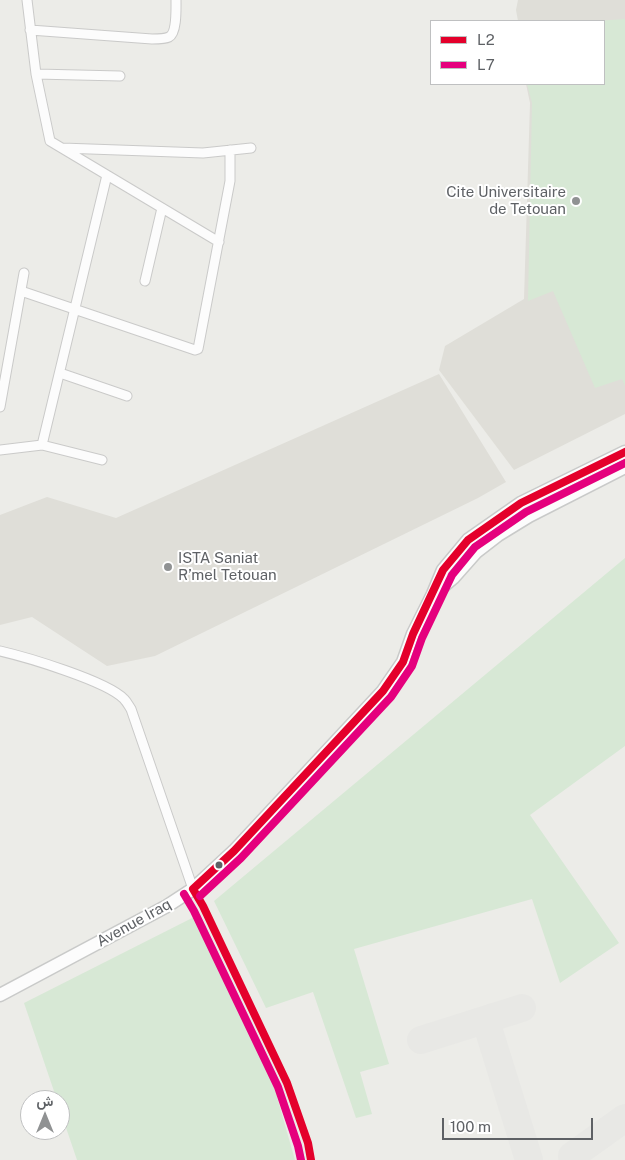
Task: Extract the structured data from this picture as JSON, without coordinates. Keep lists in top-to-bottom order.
{
  "streets": {
    "street": ["Avenue Iraq"]
  },
  "places": ["Cite Universitaire de Tetouan", "ISTA Saniat R’mel Tetouan"],
  "lines": ["transit line L2", "transit line L7"],
  "legend": ["L2", "L7"],
  "scale_bar": "100 m",
  "north": "top"
}
